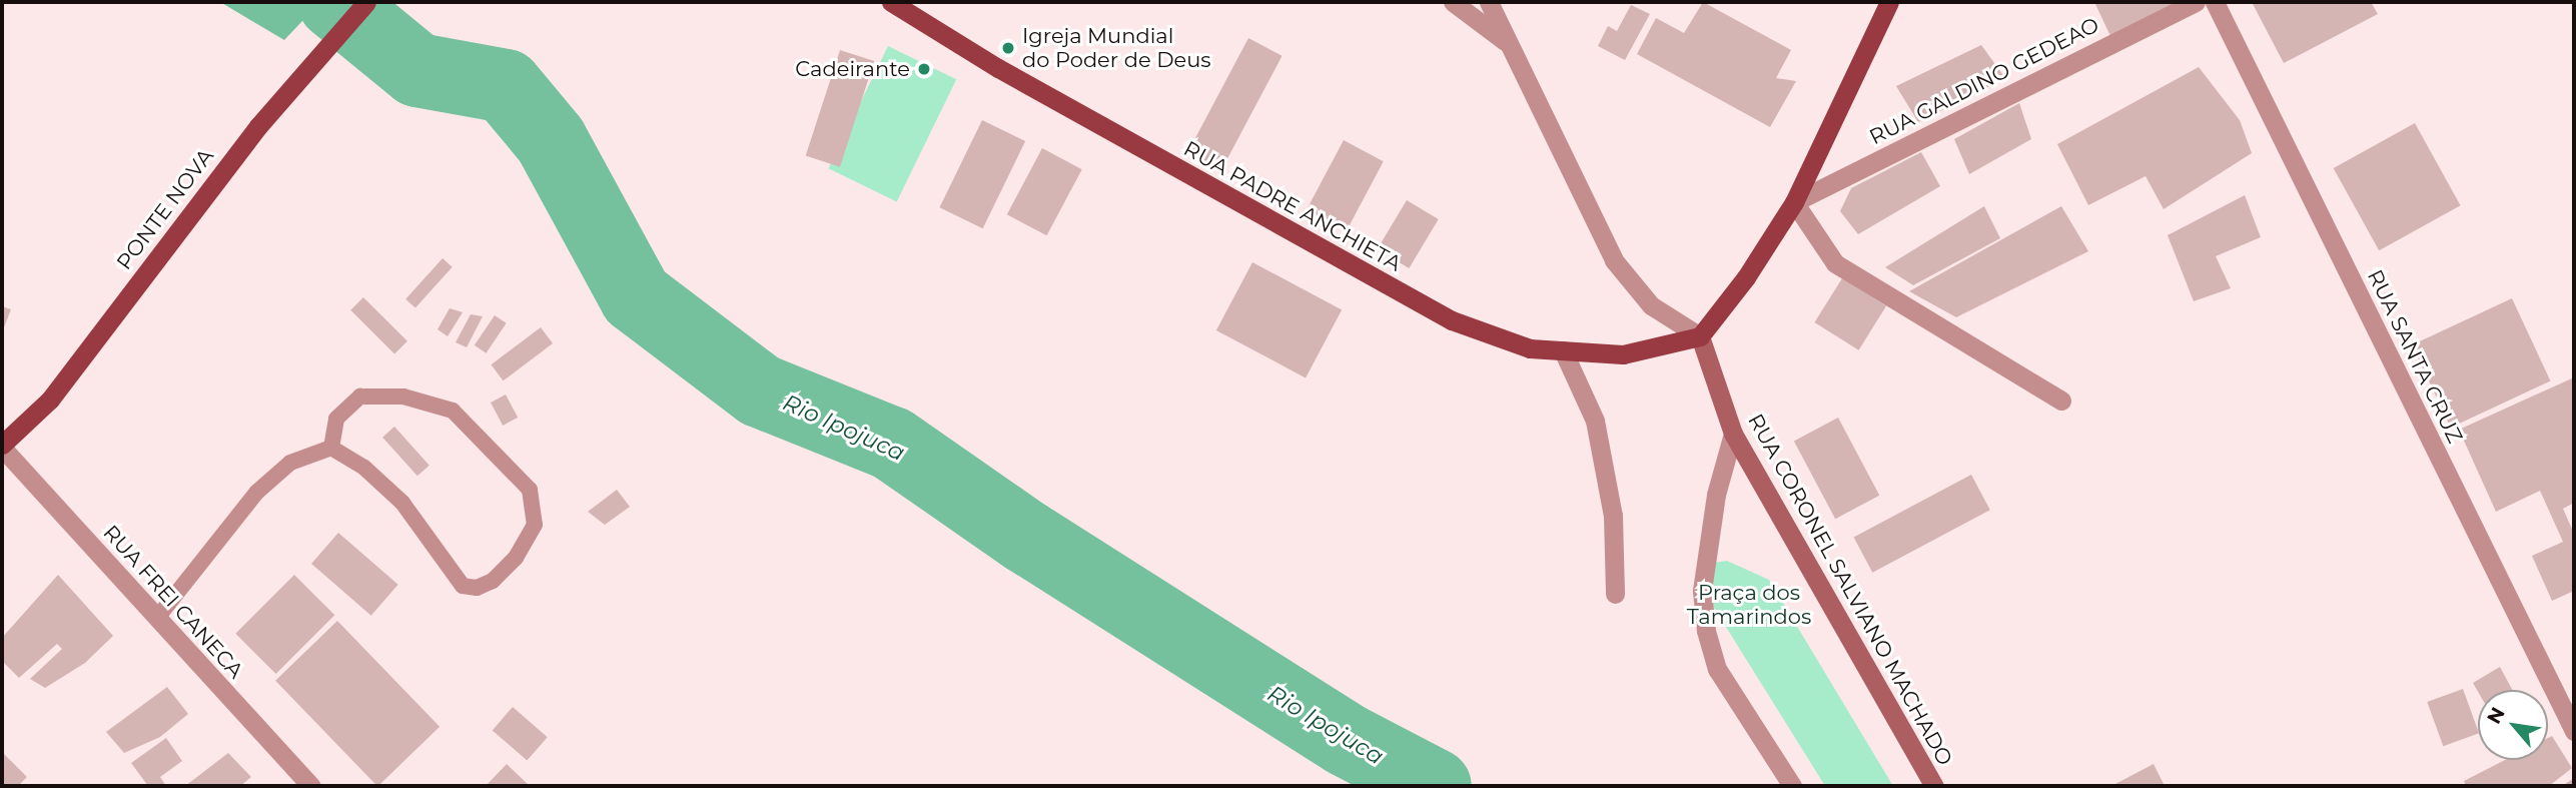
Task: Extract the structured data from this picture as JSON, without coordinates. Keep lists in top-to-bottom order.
{
  "streets": {
    "main road": ["RUA PADRE ANCHIETA", "PONTE NOVA", "RUA CORONEL SALVIANO MACHADO"],
    "street": ["RUA GALDINO GEDEAO", "RUA SANTA CRUZ", "RUA FREI CANECA"]
  },
  "crossings": [
    ["RUA PADRE ANCHIETA", "RUA CORONEL SALVIANO MACHADO"],
    ["PONTE NOVA", "RUA FREI CANECA"]
  ],
  "water": ["Rio Ipojuca"],
  "parks": ["Praça dos Tamarindos"],
  "places": ["Igreja Mundial do Poder de Deus", "Cadeirante"],
  "north": "top left"
}
